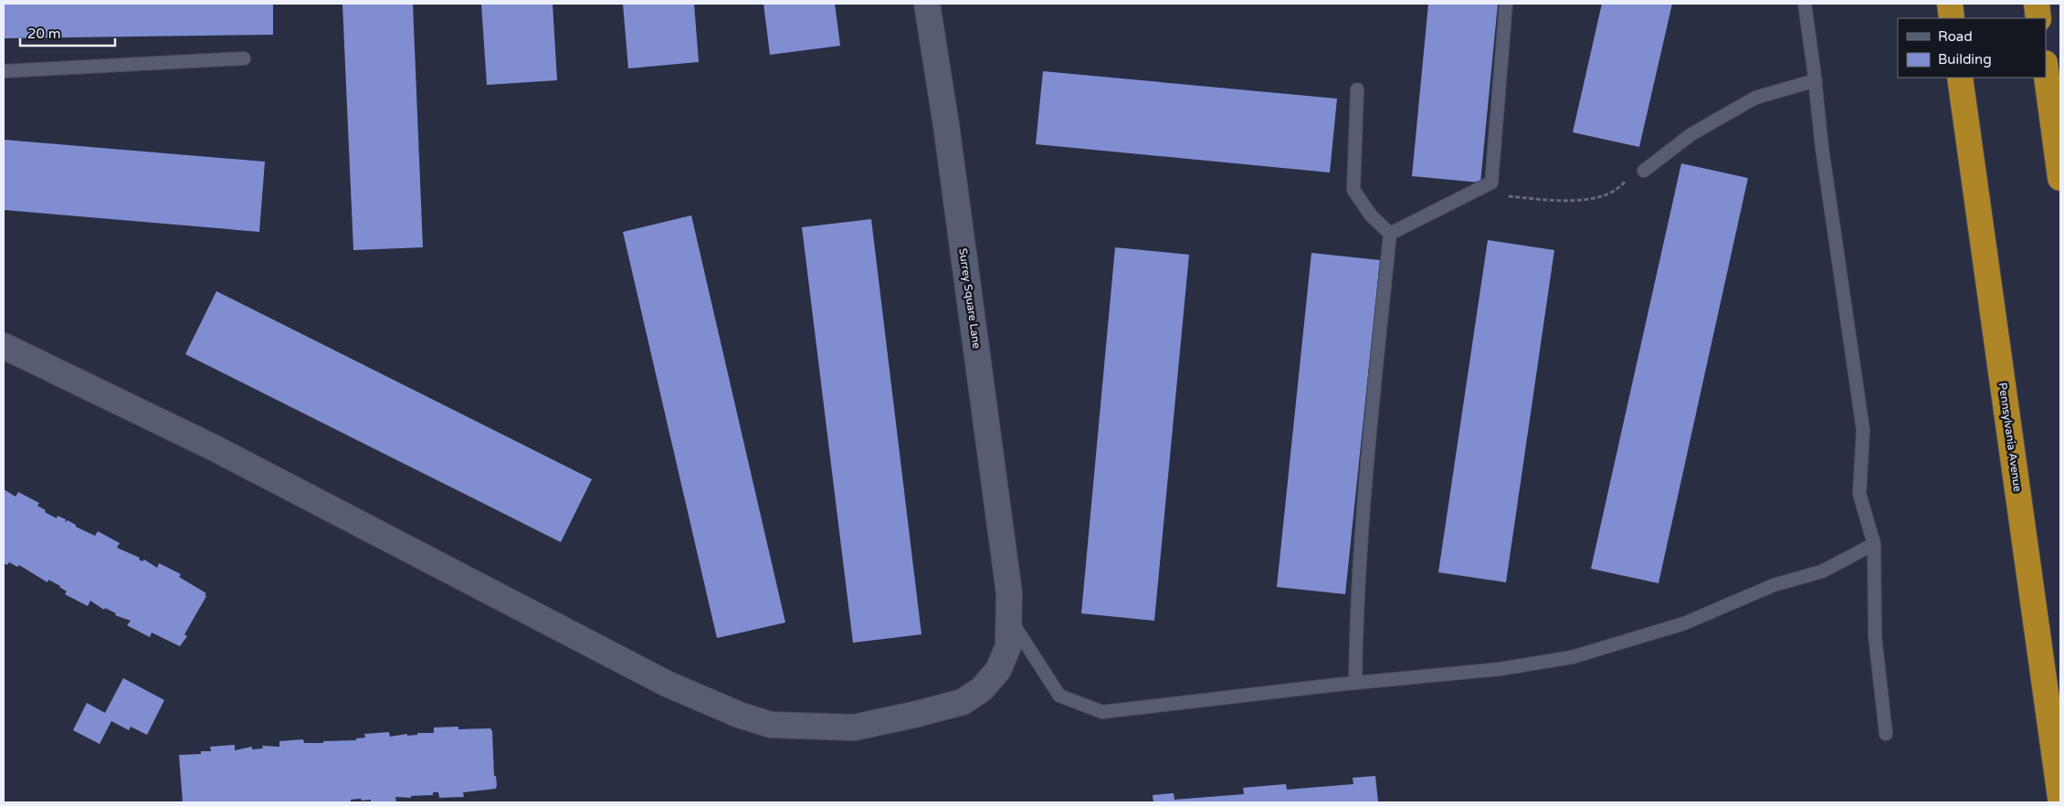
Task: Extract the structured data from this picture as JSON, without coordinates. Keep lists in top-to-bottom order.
{
  "streets": {
    "highway": ["Pennsylvania Avenue"],
    "street": ["Surrey Square Lane"]
  },
  "legend": ["Road", "Building"],
  "scale_bar": "20 m"
}
